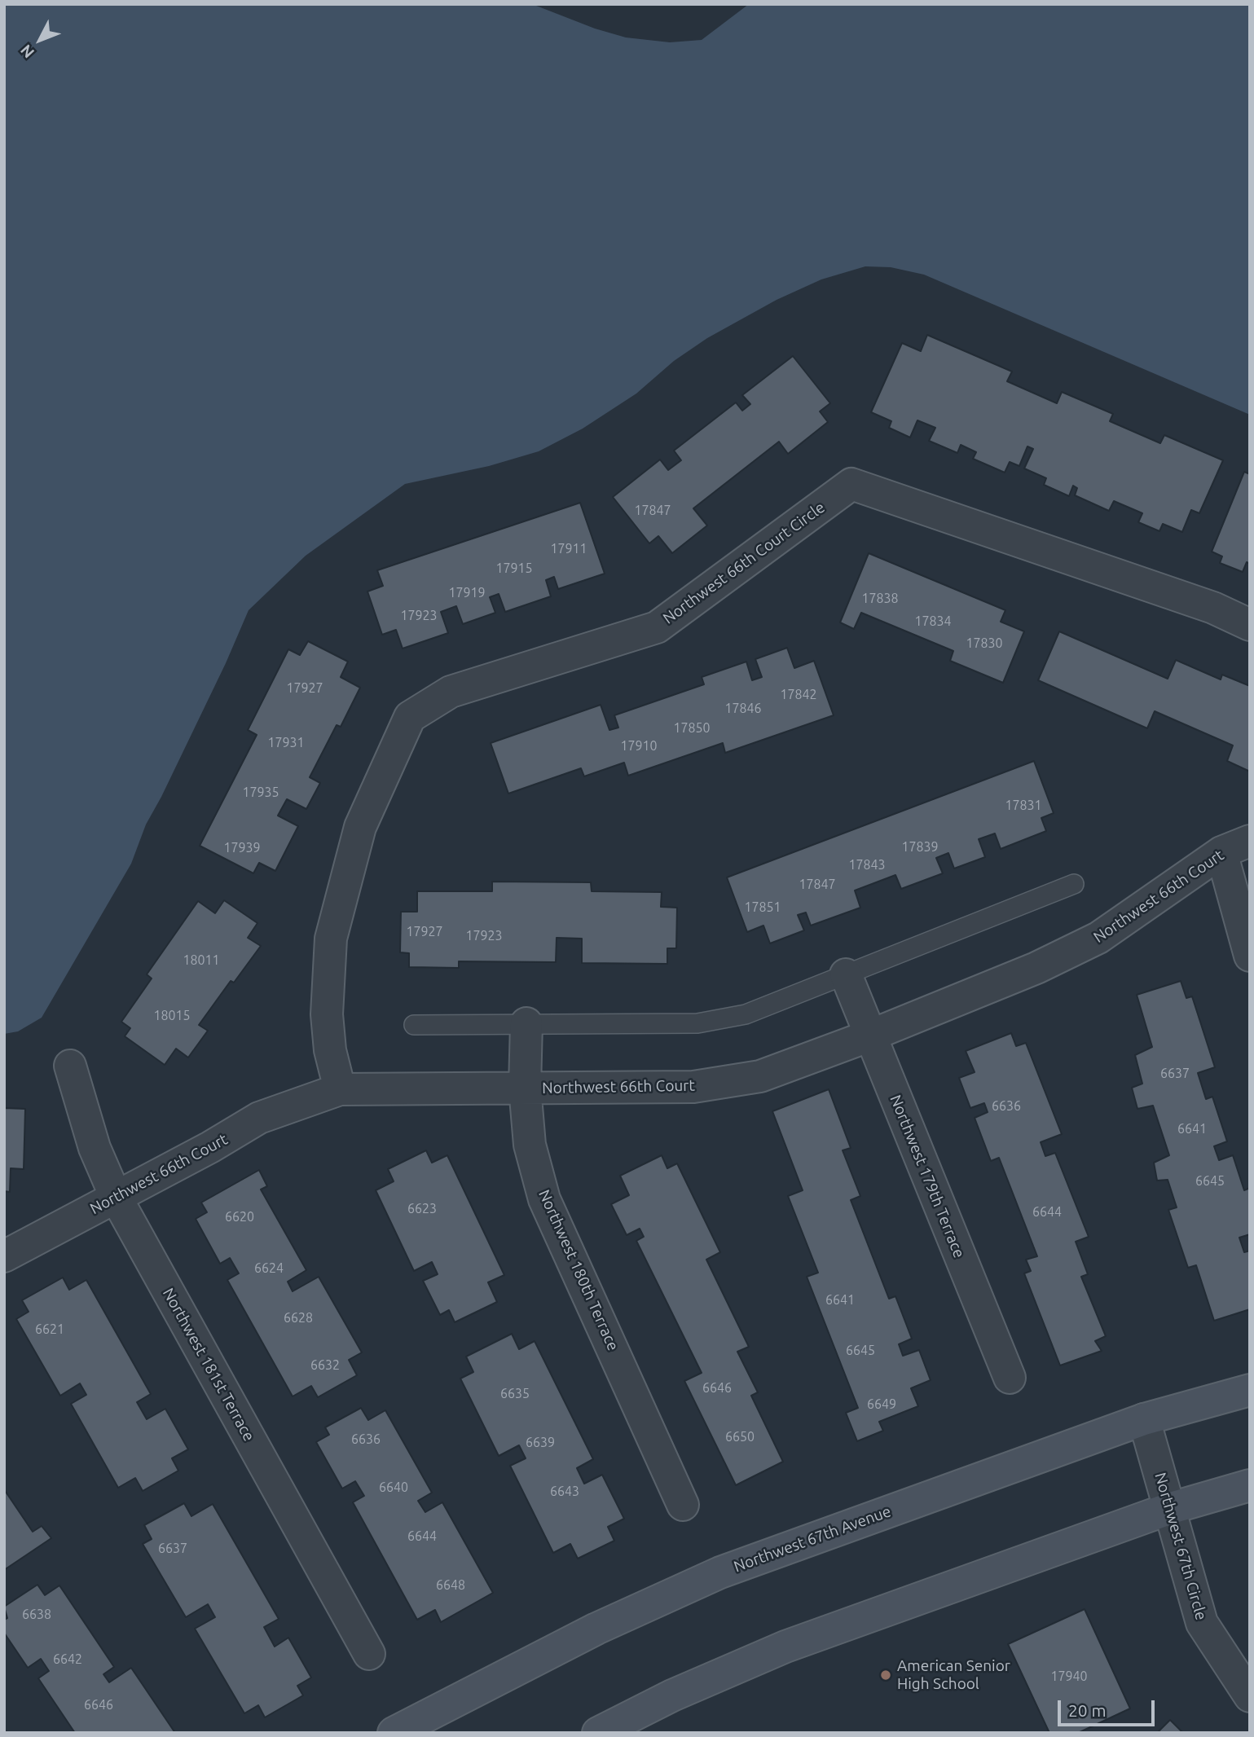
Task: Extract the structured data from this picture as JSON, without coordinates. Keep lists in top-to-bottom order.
{
  "streets": {
    "main road": ["Northwest 67th Avenue"],
    "street": [
      "Northwest 66th Court Circle",
      "Northwest 66th Court",
      "Northwest 179th Terrace",
      "Northwest 180th Terrace",
      "Northwest 181st Terrace",
      "Northwest 67th Circle"
    ]
  },
  "crossings": [
    ["Northwest 66th Court Circle", "Northwest 66th Court"],
    ["Northwest 66th Court", "Northwest 179th Terrace"],
    ["Northwest 66th Court", "Northwest 180th Terrace"],
    ["Northwest 66th Court", "Northwest 181st Terrace"],
    ["Northwest 67th Avenue", "Northwest 67th Circle"]
  ],
  "places": ["American Senior High School"],
  "house_numbers": [
    "17847",
    "17911",
    "17915",
    "17919",
    "17838",
    "17923",
    "17834",
    "17830",
    "17927",
    "17842",
    "17846",
    "17850",
    "17931",
    "17910",
    "17935",
    "17831",
    "17839",
    "17939",
    "17843",
    "17847",
    "17851",
    "17927",
    "17923",
    "18011",
    "18015",
    "6637",
    "6636",
    "6641",
    "6645",
    "6623",
    "6644",
    "6620",
    "6624",
    "6641",
    "6628",
    "6621",
    "6645",
    "6632",
    "6646",
    "6635",
    "6649",
    "6650",
    "6636",
    "6639",
    "6640",
    "6643",
    "6644",
    "6637",
    "6648",
    "6638",
    "6642",
    "17940",
    "6646"
  ],
  "scale_bar": "20 m",
  "north": "bottom left"
}
